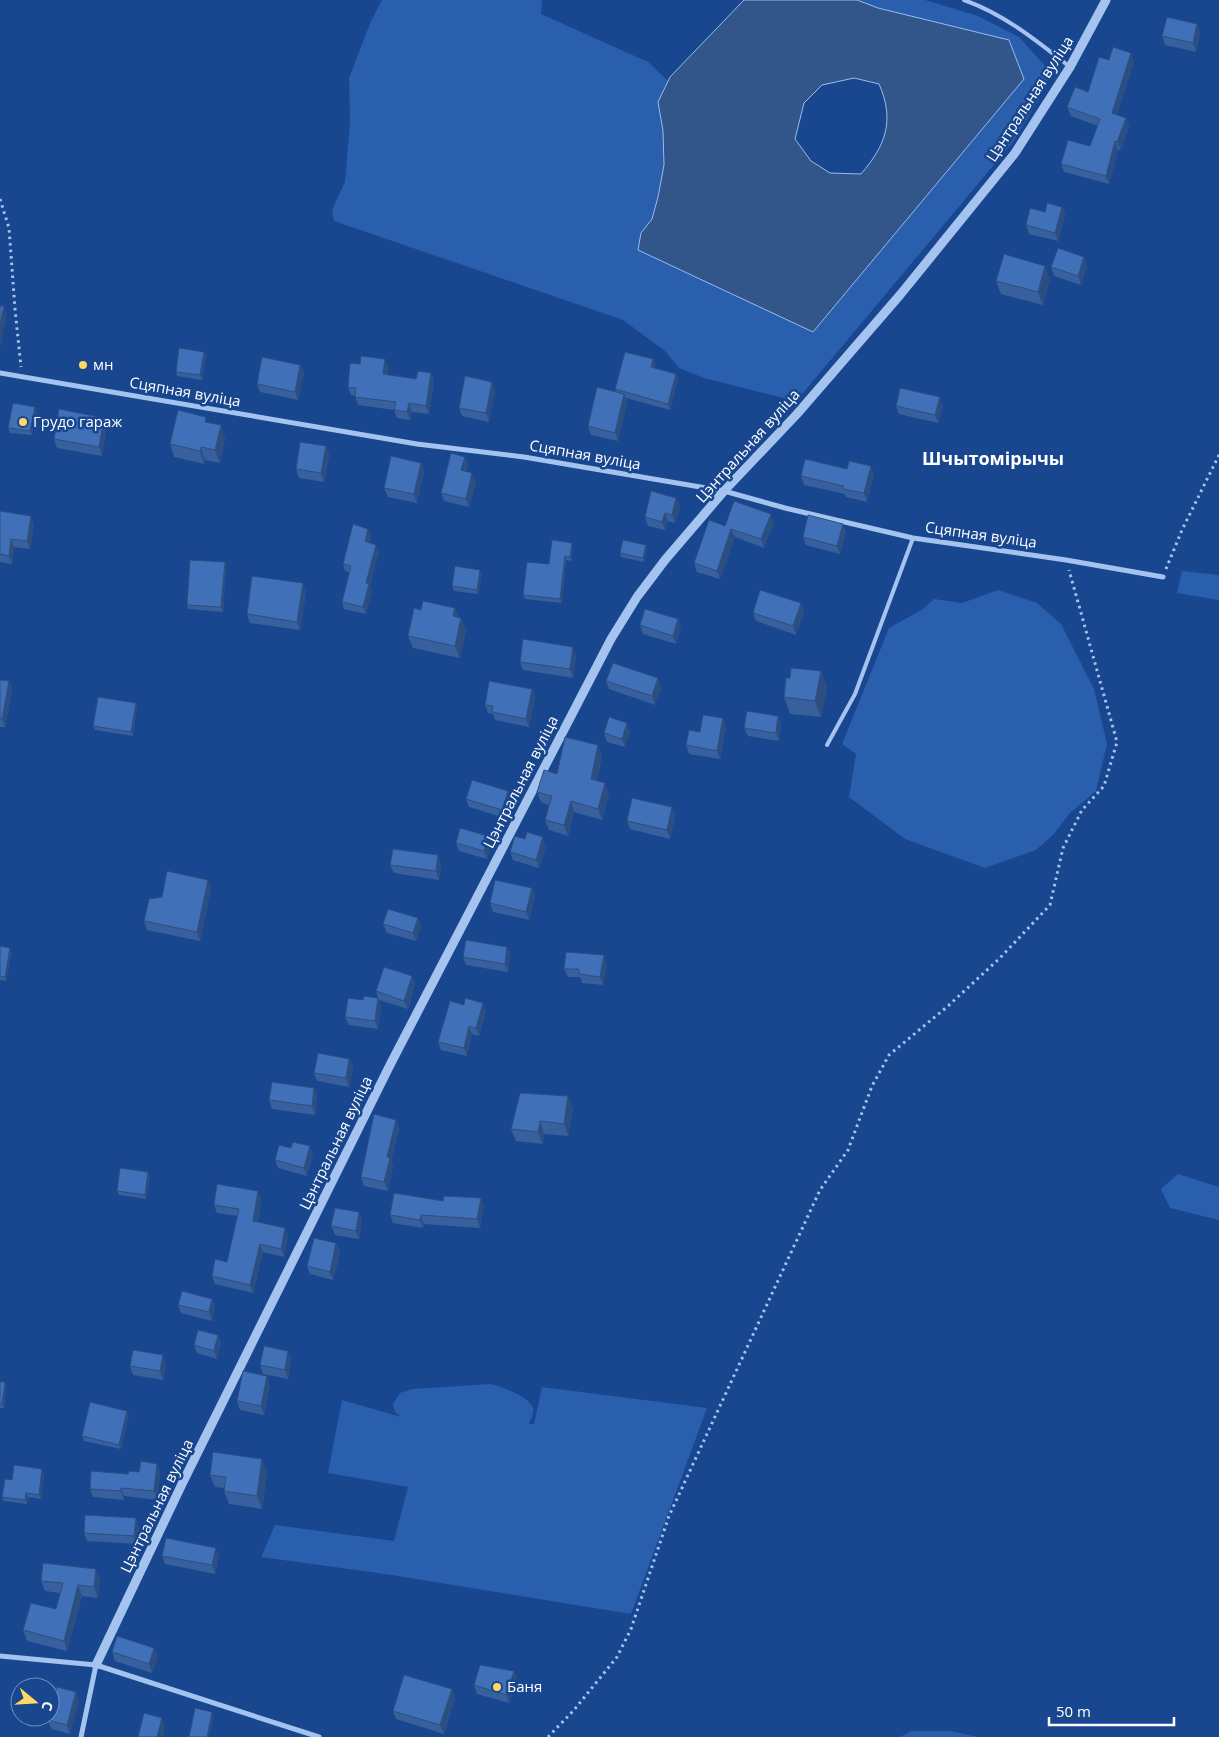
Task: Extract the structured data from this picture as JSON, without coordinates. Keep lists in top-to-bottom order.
{
  "streets": {
    "street": ["Цэнтральная вуліца", "Сцяпная вуліца"]
  },
  "crossings": [
    ["Цэнтральная вуліца", "Сцяпная вуліца"]
  ],
  "districts": ["Шчытомірычы"],
  "places": ["мн", "Грудо гараж", "Баня"],
  "scale_bar": "50 m",
  "north": "right"
}
